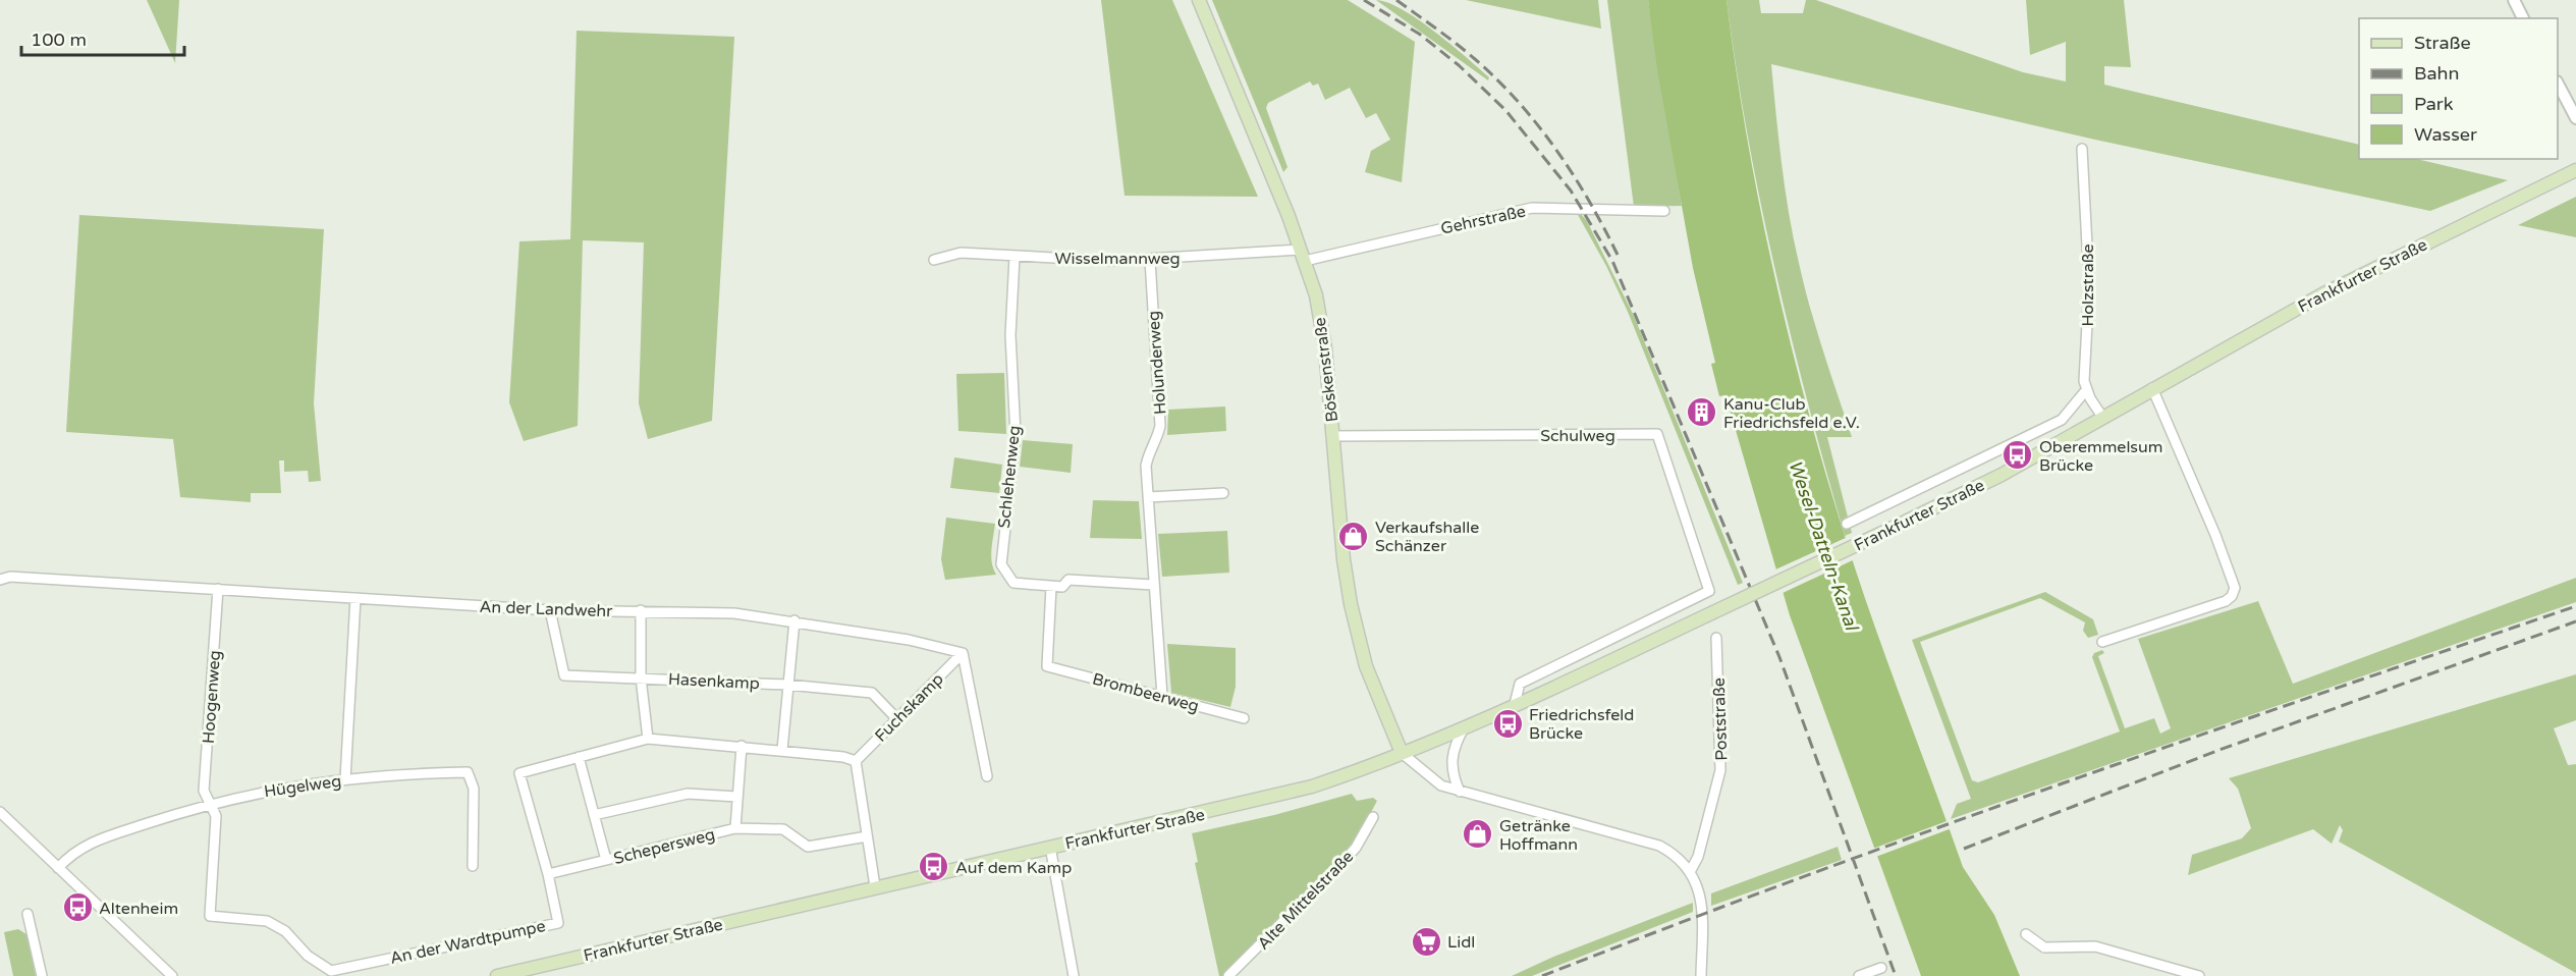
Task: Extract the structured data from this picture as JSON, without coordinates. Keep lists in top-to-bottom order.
{
  "streets": {
    "main road": ["Frankfurter Straße", "Böskenstraße"],
    "street": [
      "Gehrstraße",
      "Wisselmannweg",
      "Holzstraße",
      "Holunderweg",
      "Schulweg",
      "Schlehenweg",
      "An der Landwehr",
      "Hasenkamp",
      "Brombeerweg",
      "Hoogenweg",
      "Fuchskamp",
      "Poststraße",
      "Hügelweg",
      "Schepersweg",
      "Alte Mittelstraße",
      "An der Wardtpumpe"
    ]
  },
  "crossings": [
    ["Gehrstraße", "Wisselmannweg"],
    ["Gehrstraße", "Böskenstraße"],
    ["Wisselmannweg", "Holunderweg"],
    ["Wisselmannweg", "Böskenstraße"],
    ["Wisselmannweg", "Schlehenweg"],
    ["Frankfurter Straße", "Holzstraße"],
    ["Frankfurter Straße", "Böskenstraße"],
    ["Frankfurter Straße", "Schulweg"],
    ["Holunderweg", "Schlehenweg"],
    ["Holunderweg", "Brombeerweg"],
    ["Böskenstraße", "Schulweg"],
    ["Schlehenweg", "Brombeerweg"],
    ["An der Landwehr", "Hasenkamp"],
    ["An der Landwehr", "Hoogenweg"],
    ["An der Landwehr", "Fuchskamp"],
    ["Hasenkamp", "Fuchskamp"],
    ["Hoogenweg", "Hügelweg"],
    ["Hoogenweg", "An der Wardtpumpe"],
    ["Hügelweg", "An der Wardtpumpe"],
    ["Schepersweg", "An der Wardtpumpe"]
  ],
  "water": ["Wesel-Datteln-Kanal"],
  "places": {
    "building": ["Kanu-Club Friedrichsfeld e.V."],
    "bus stop": [
      "Oberemmelsum Brücke",
      "Friedrichsfeld Brücke",
      "Auf dem Kamp",
      "Altenheim"
    ],
    "shop": ["Verkaufshalle Schänzer", "Getränke Hoffmann"],
    "supermarket": ["Lidl"]
  },
  "legend": [
    "Straße",
    "Bahn",
    "Park",
    "Wasser"
  ],
  "scale_bar": "100 m"
}
